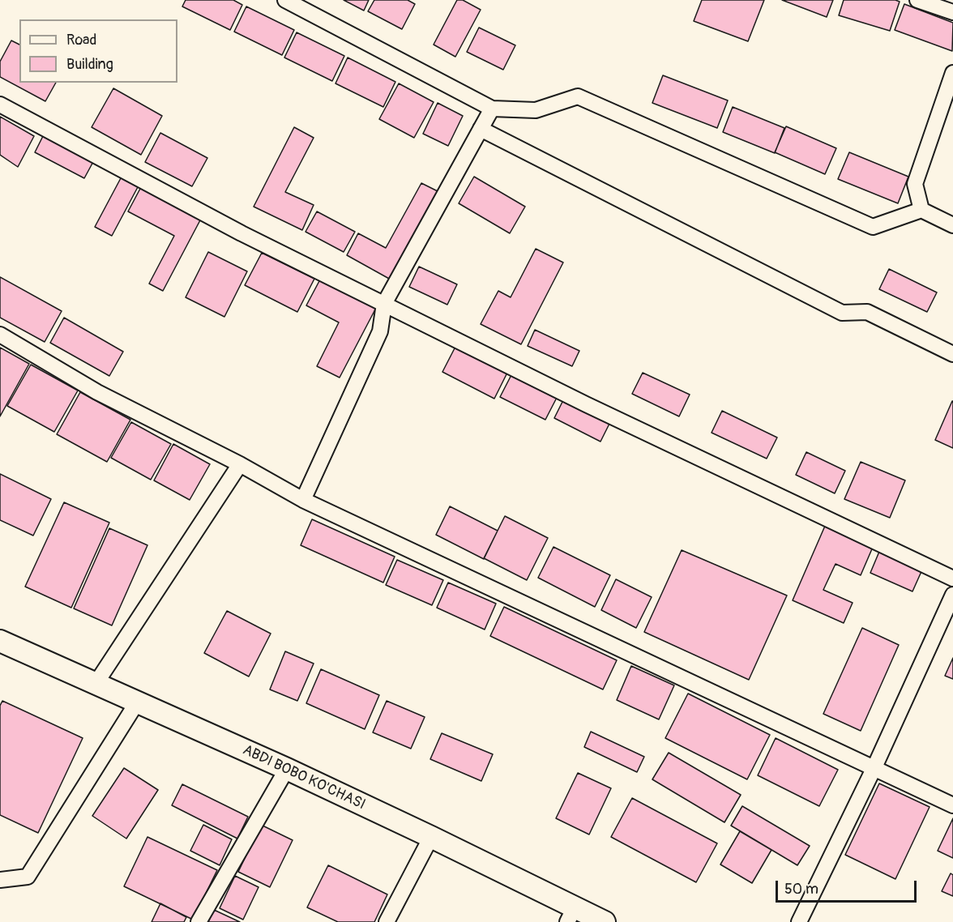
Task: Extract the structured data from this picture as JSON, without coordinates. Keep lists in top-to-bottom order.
{
  "streets": {
    "main road": ["ABDI BOBO KO'CHASI"]
  },
  "legend": ["Road", "Building"],
  "scale_bar": "50 m"
}
